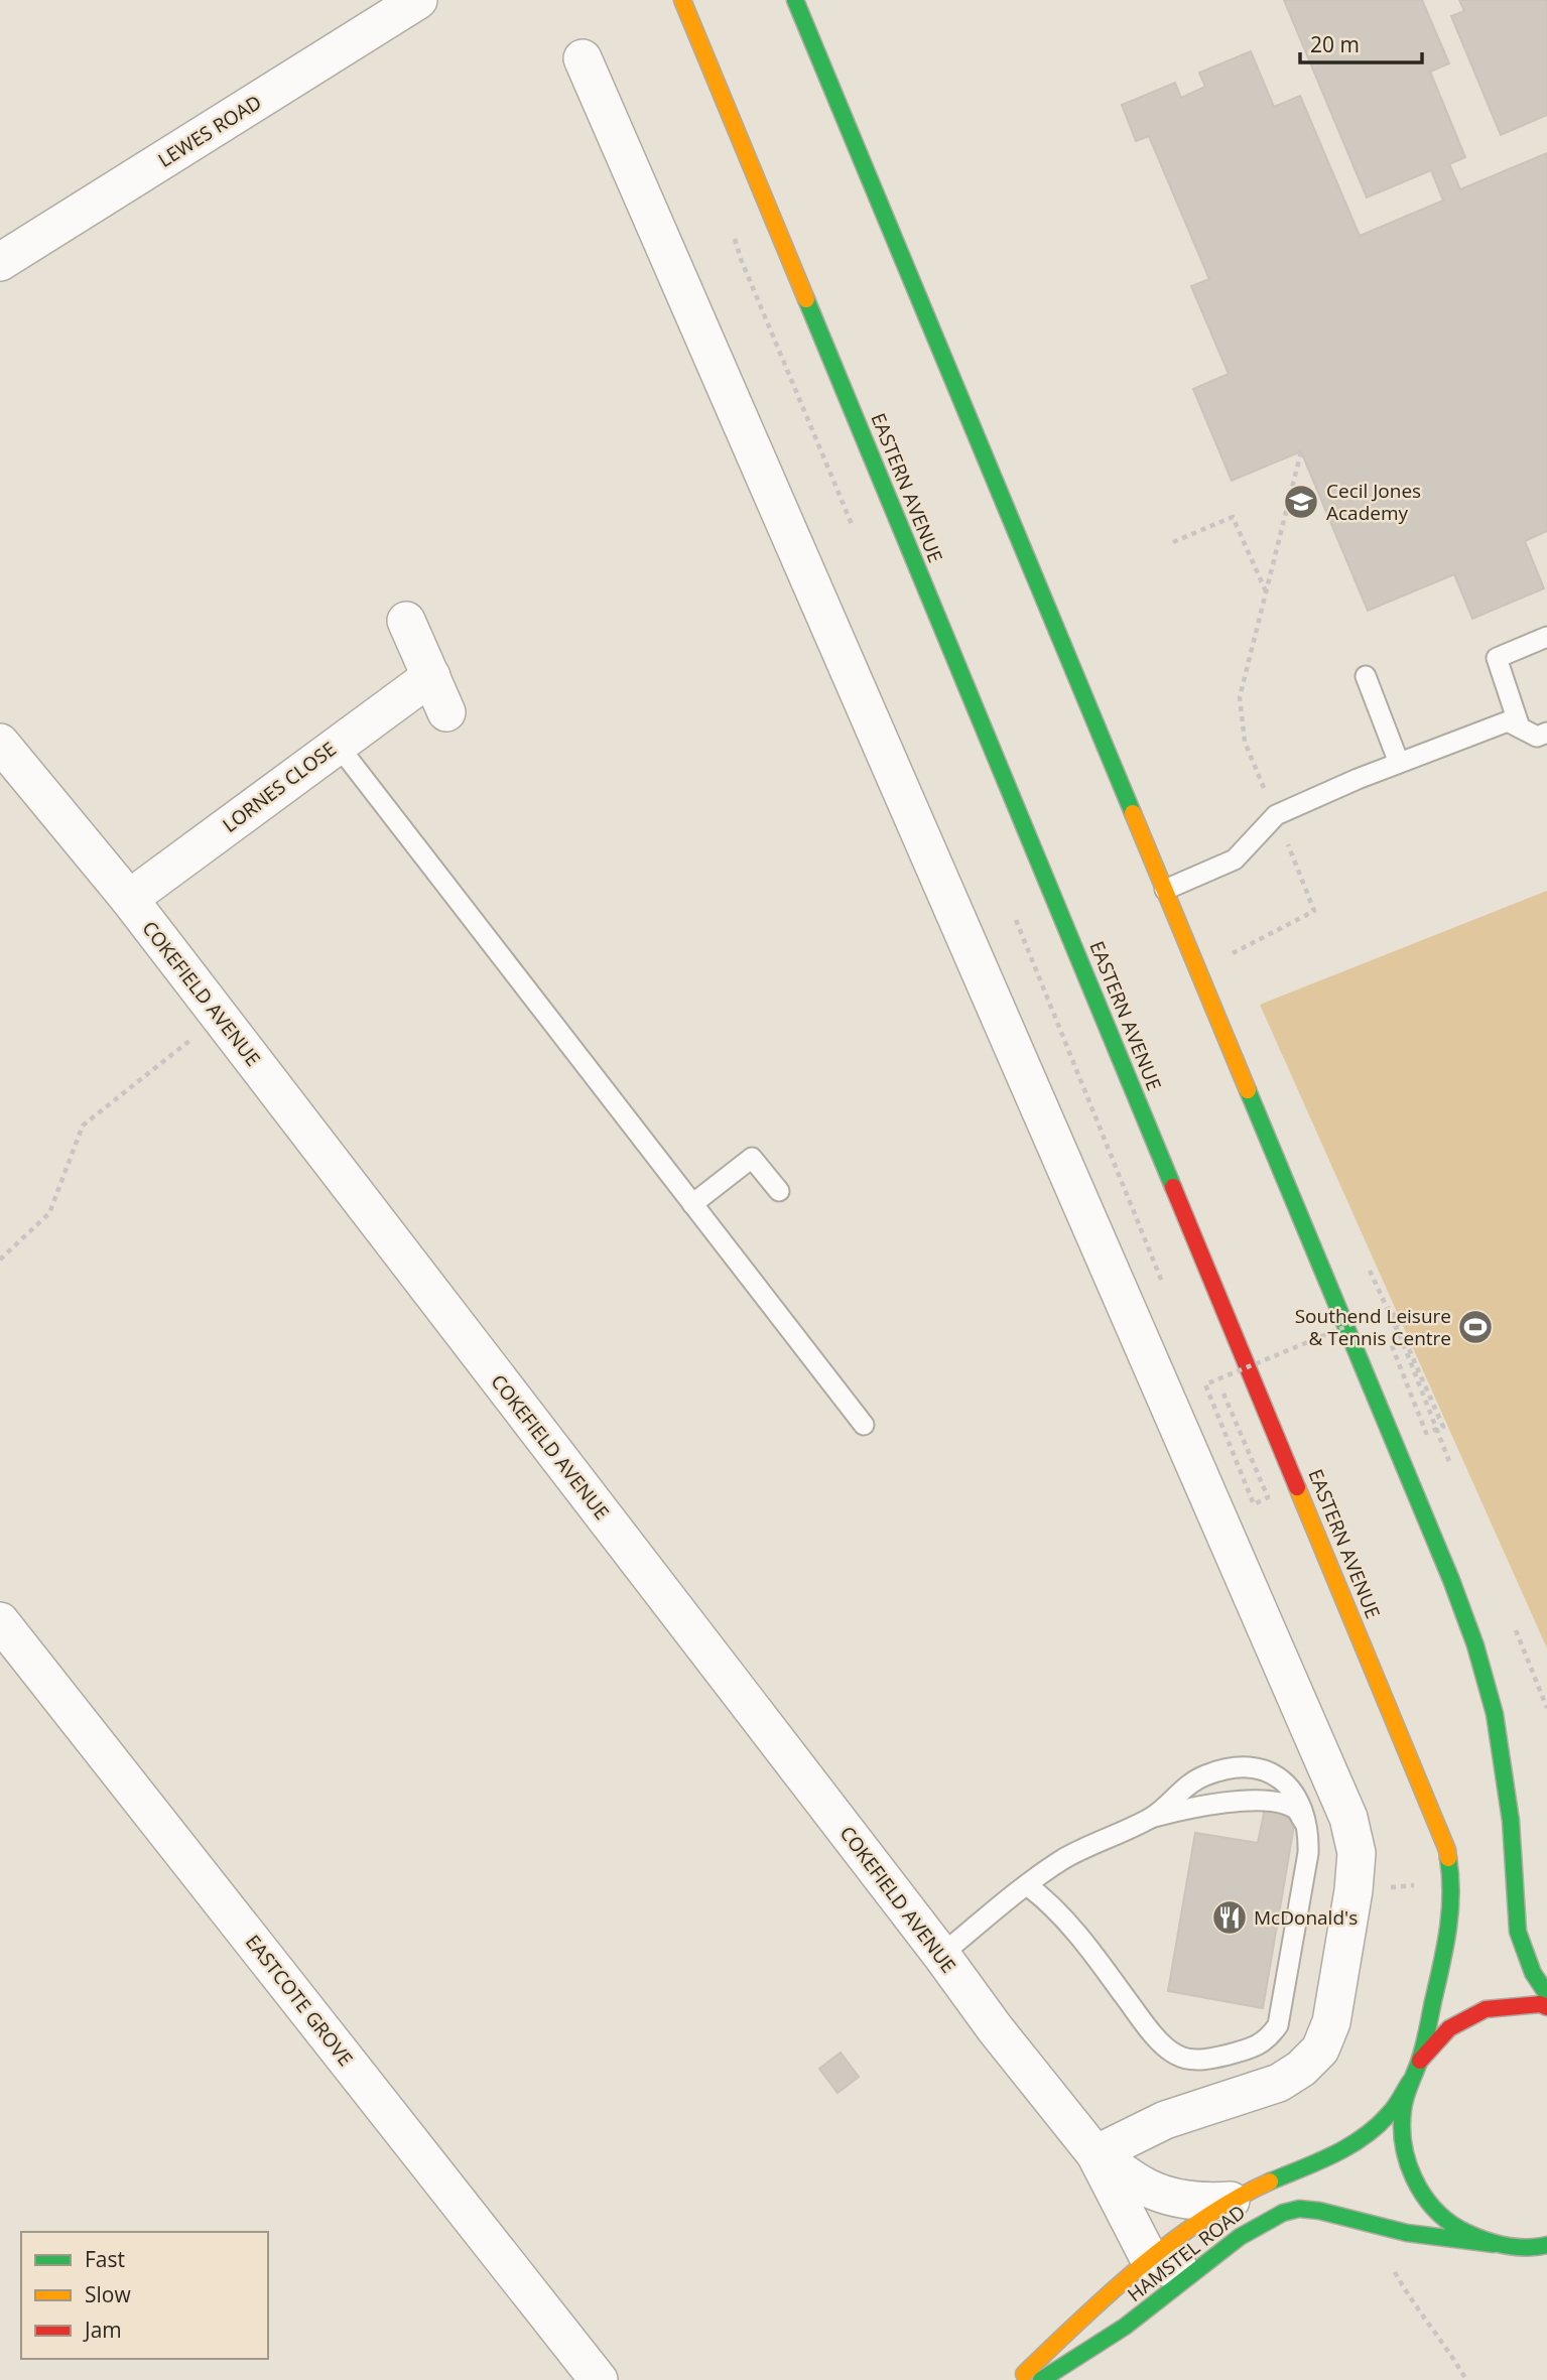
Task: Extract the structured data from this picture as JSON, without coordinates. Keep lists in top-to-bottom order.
{
  "streets": {
    "main road": ["EASTERN AVENUE", "HAMSTEL ROAD"],
    "street": [
      "LEWES ROAD",
      "LORNES CLOSE",
      "COKEFIELD AVENUE",
      "EASTCOTE GROVE"
    ]
  },
  "crossings": [
    ["EASTERN AVENUE", "HAMSTEL ROAD"],
    ["LORNES CLOSE", "COKEFIELD AVENUE"],
    ["COKEFIELD AVENUE", "HAMSTEL ROAD"]
  ],
  "places": {
    "school or university": ["Cecil Jones Academy"],
    "sports": ["Southend Leisure & Tennis Centre"],
    "restaurant": ["McDonald's"]
  },
  "legend": ["Fast", "Slow", "Jam"],
  "scale_bar": "20 m"
}
